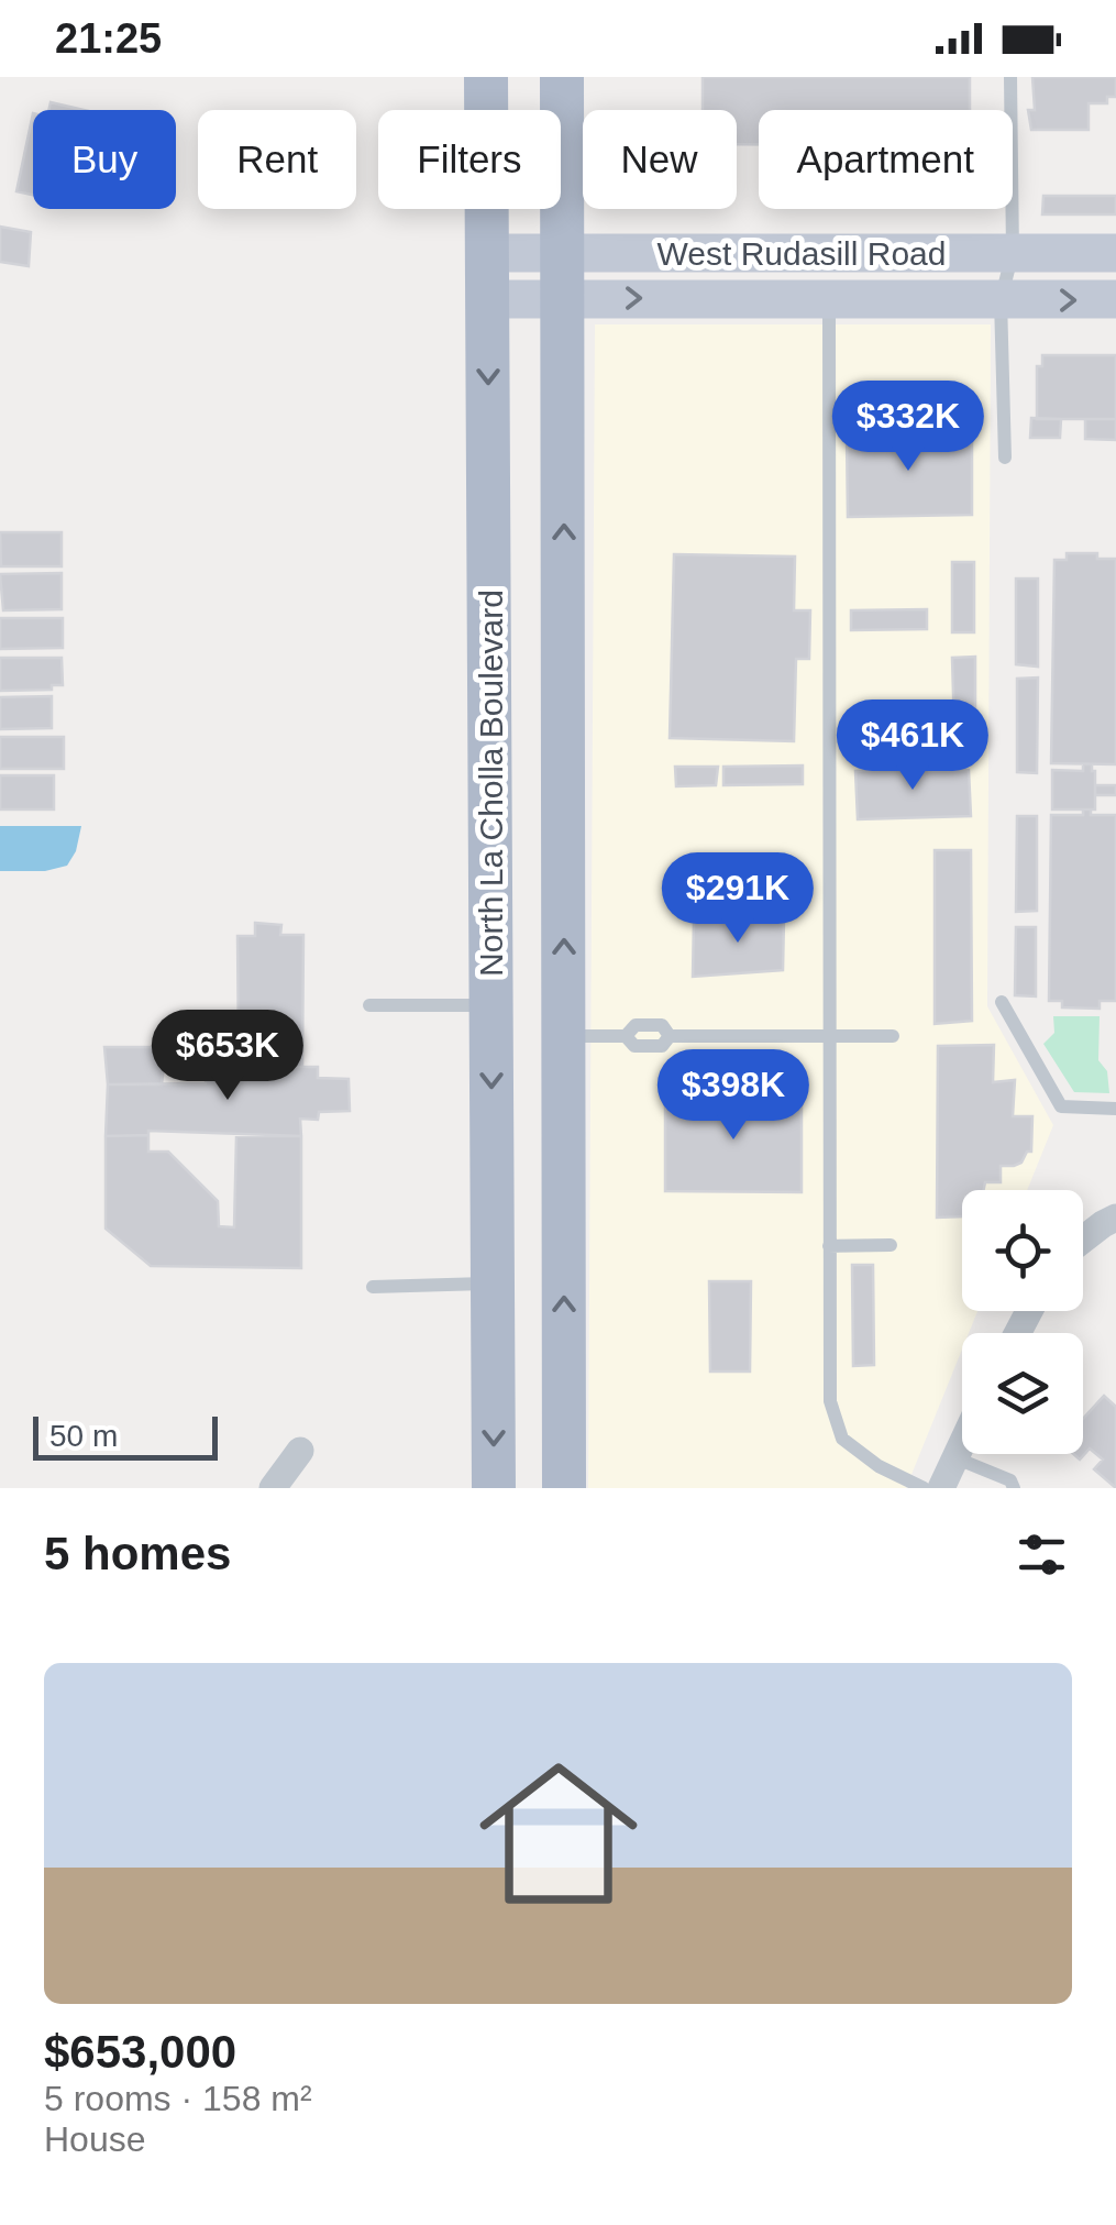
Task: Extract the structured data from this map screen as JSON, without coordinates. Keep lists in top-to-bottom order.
{
  "streets": {
    "main road": ["North La Cholla Boulevard"],
    "street": ["West Rudasill Road"]
  },
  "crossings": [
    ["West Rudasill Road", "North La Cholla Boulevard"]
  ],
  "scale_bar": "50 m",
  "page": {
    "status": "21:25",
    "chip": [
      "Buy",
      "Rent",
      "Filters",
      "New",
      "Apartment"
    ],
    "price": [
      "$332K",
      "$461K",
      "$291K",
      "$653K",
      "$398K"
    ],
    "scale": "50 m",
    "heading": "5 homes",
    "list": [
      {
        "name": "$653,000",
        "note": "5 rooms · 158 m² · House"
      }
    ]
  }
}
